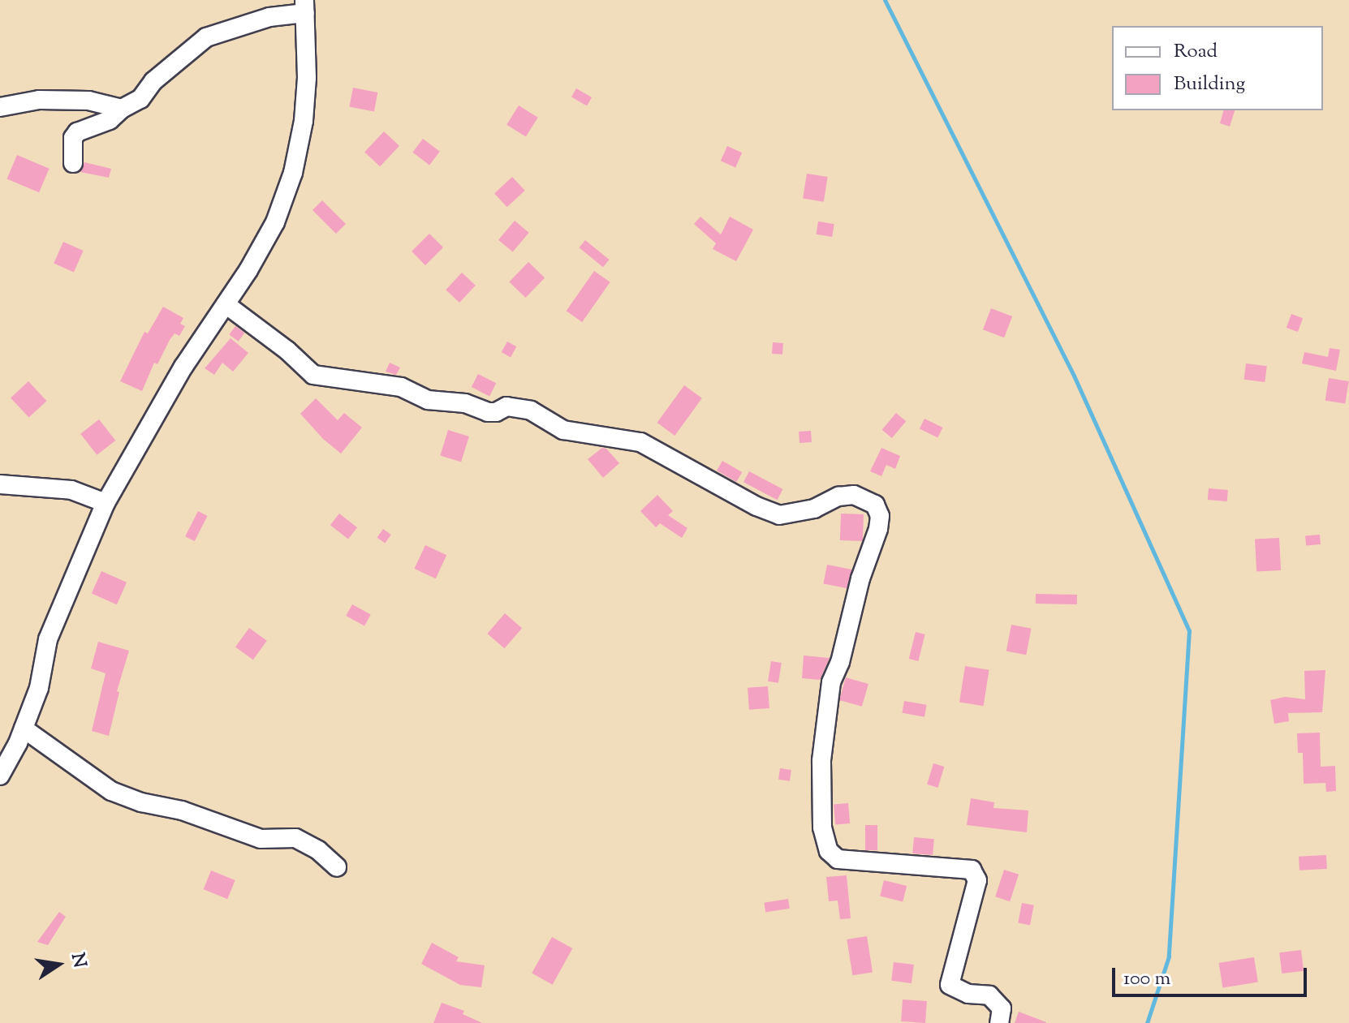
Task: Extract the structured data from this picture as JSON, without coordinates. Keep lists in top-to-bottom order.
{
  "legend": ["Road", "Building"],
  "scale_bar": "100 m",
  "north": "right"
}
